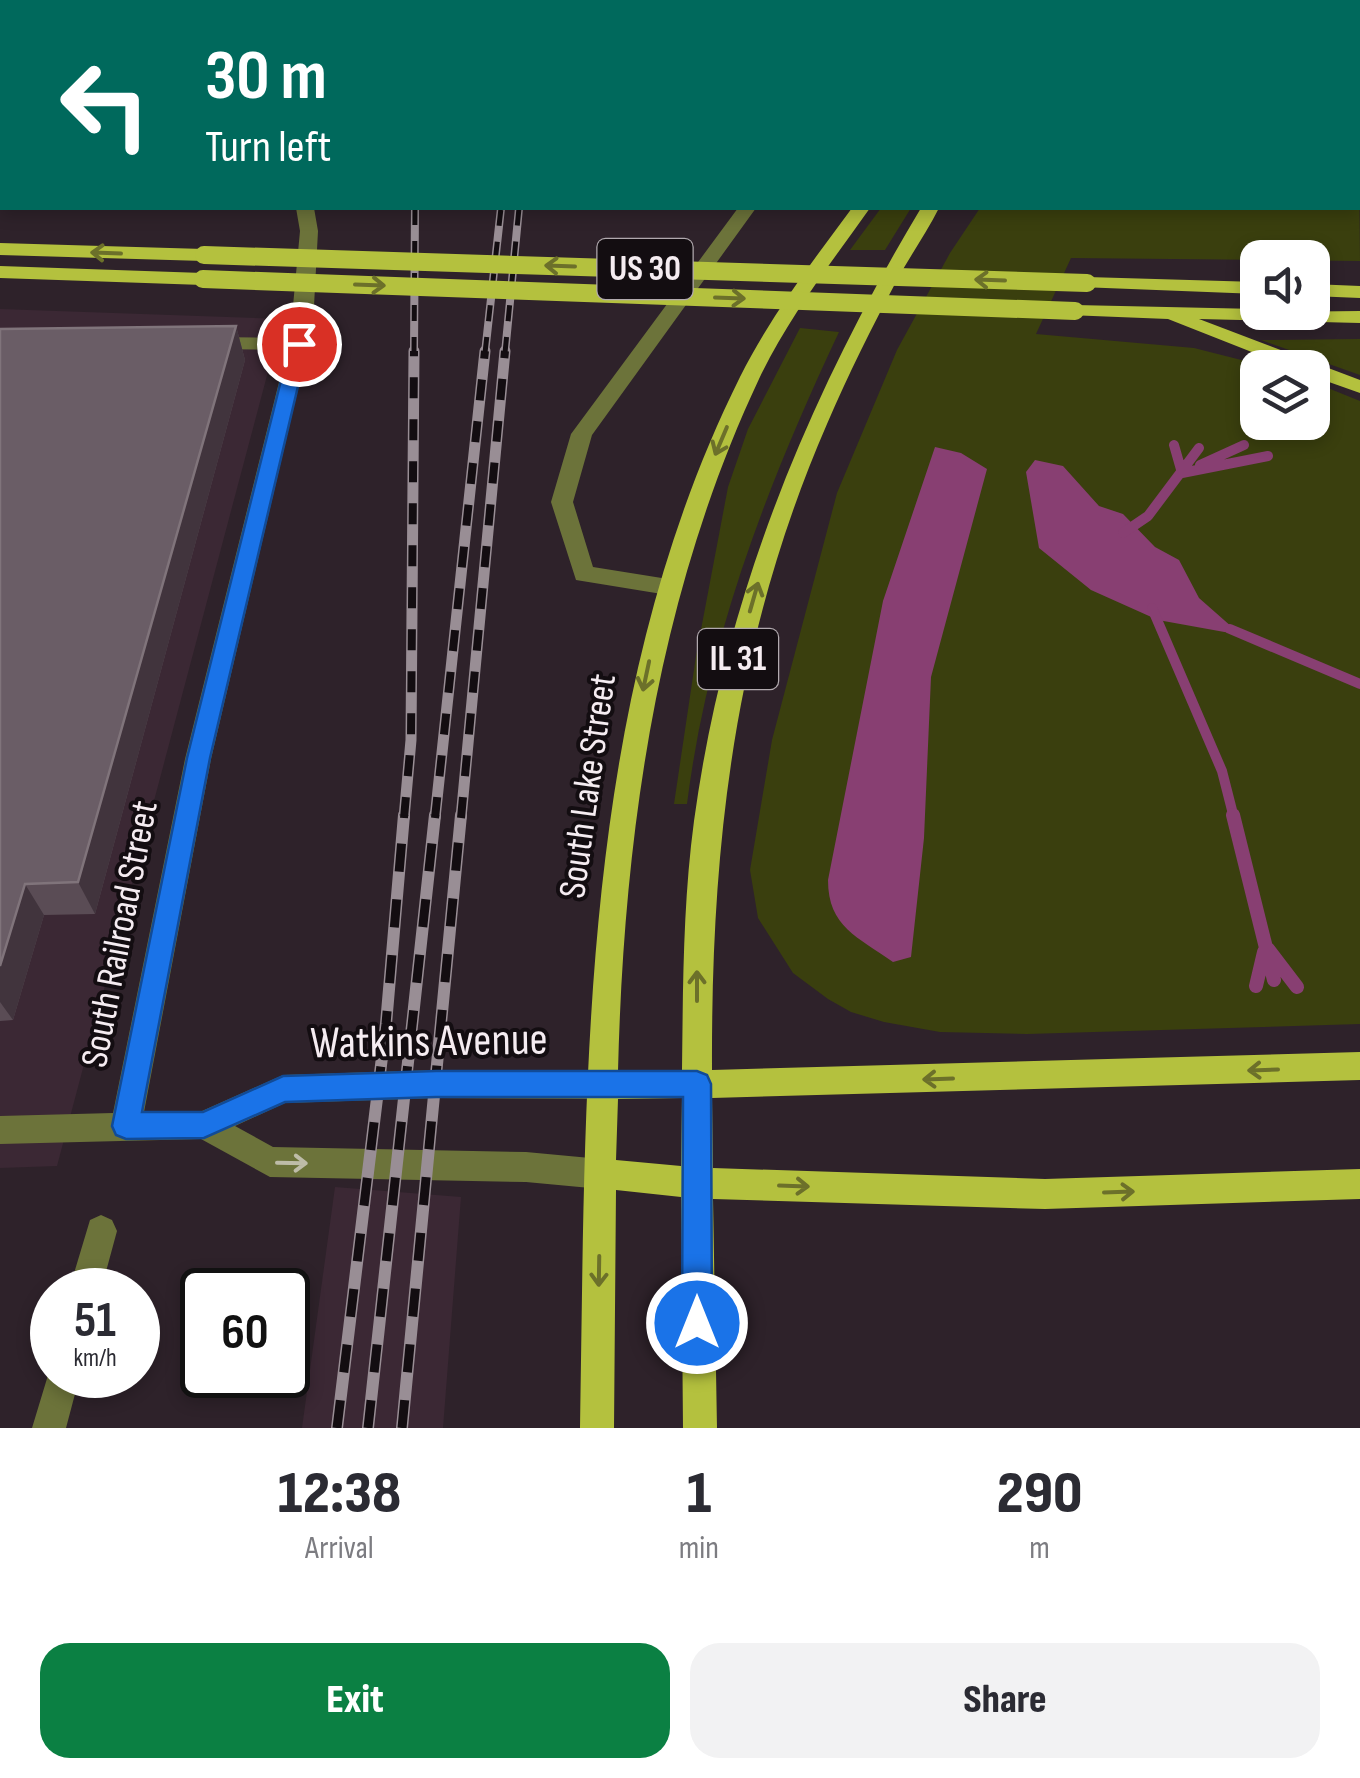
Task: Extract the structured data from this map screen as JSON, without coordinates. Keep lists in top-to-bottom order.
{
  "streets": {
    "main road": ["US 30", "IL 31", "South Lake Street"],
    "street": ["South Railroad Street", "Watkins Avenue"]
  },
  "crossings": [
    ["South Lake Street", "Watkins Avenue"],
    ["South Railroad Street", "Watkins Avenue"]
  ],
  "page": {
    "turn": ["30 m", "Turn left"],
    "speed": "51 km/h",
    "limit": "60",
    "eta": [
      "12:38",
      "Arrival",
      "1",
      "min",
      "290",
      "m"
    ],
    "buttons": ["Exit", "Share"]
  }
}
